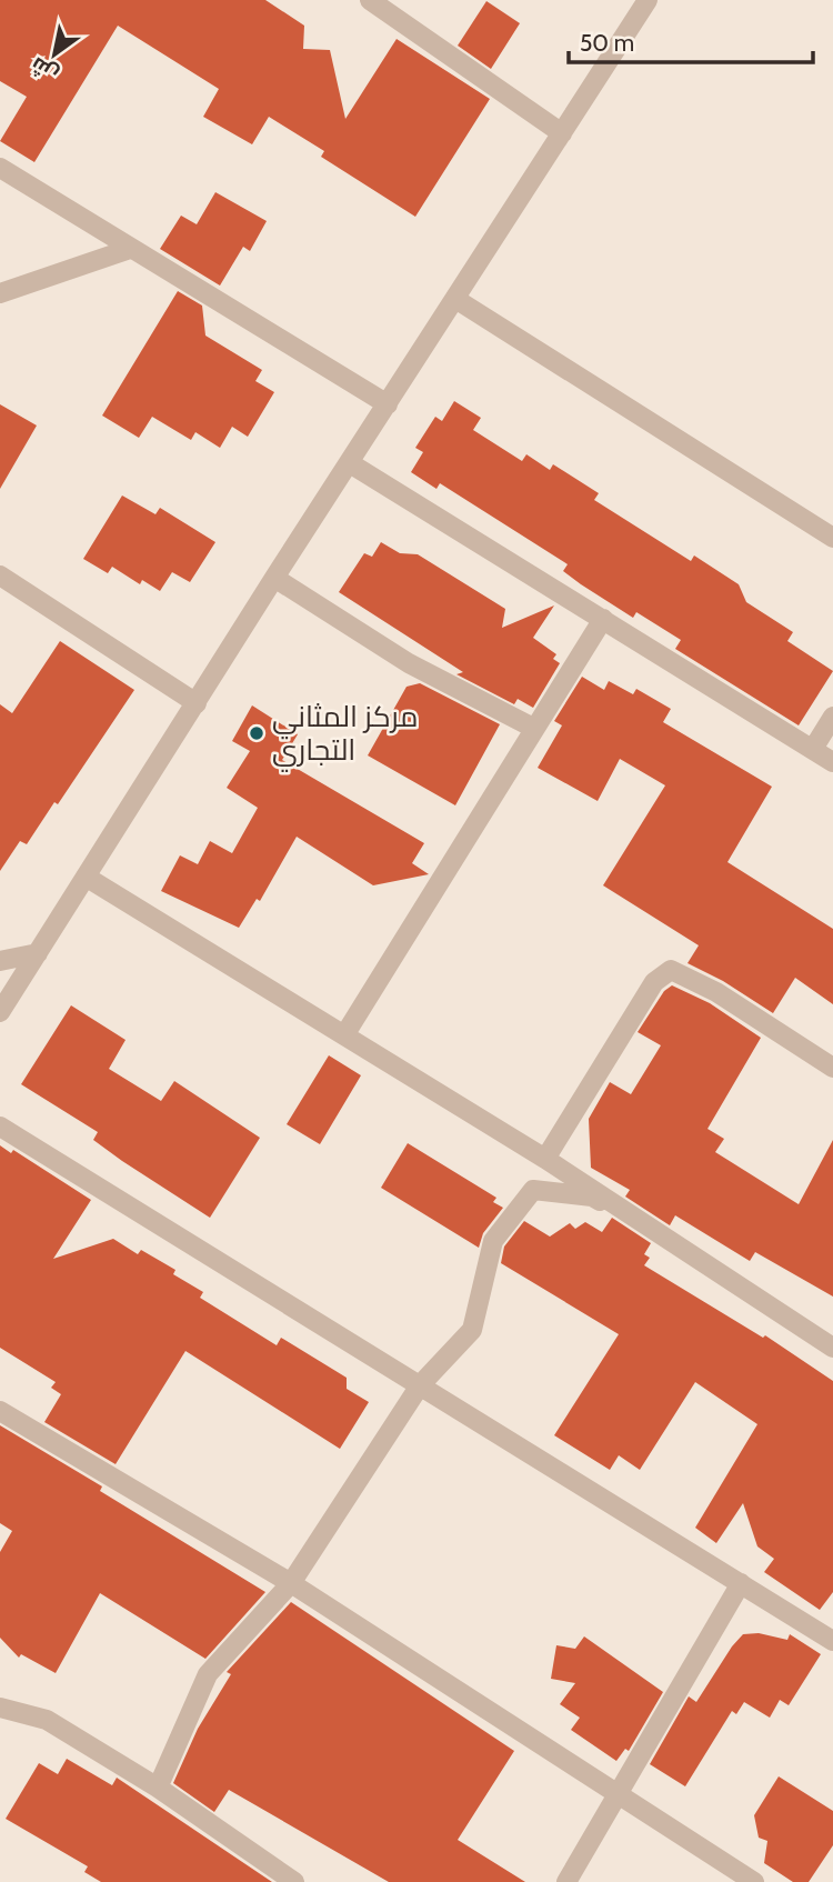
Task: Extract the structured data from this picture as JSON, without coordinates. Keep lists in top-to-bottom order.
{
  "places": ["مركز المثاني التجاري"],
  "scale_bar": "50 m",
  "north": "bottom left"
}
